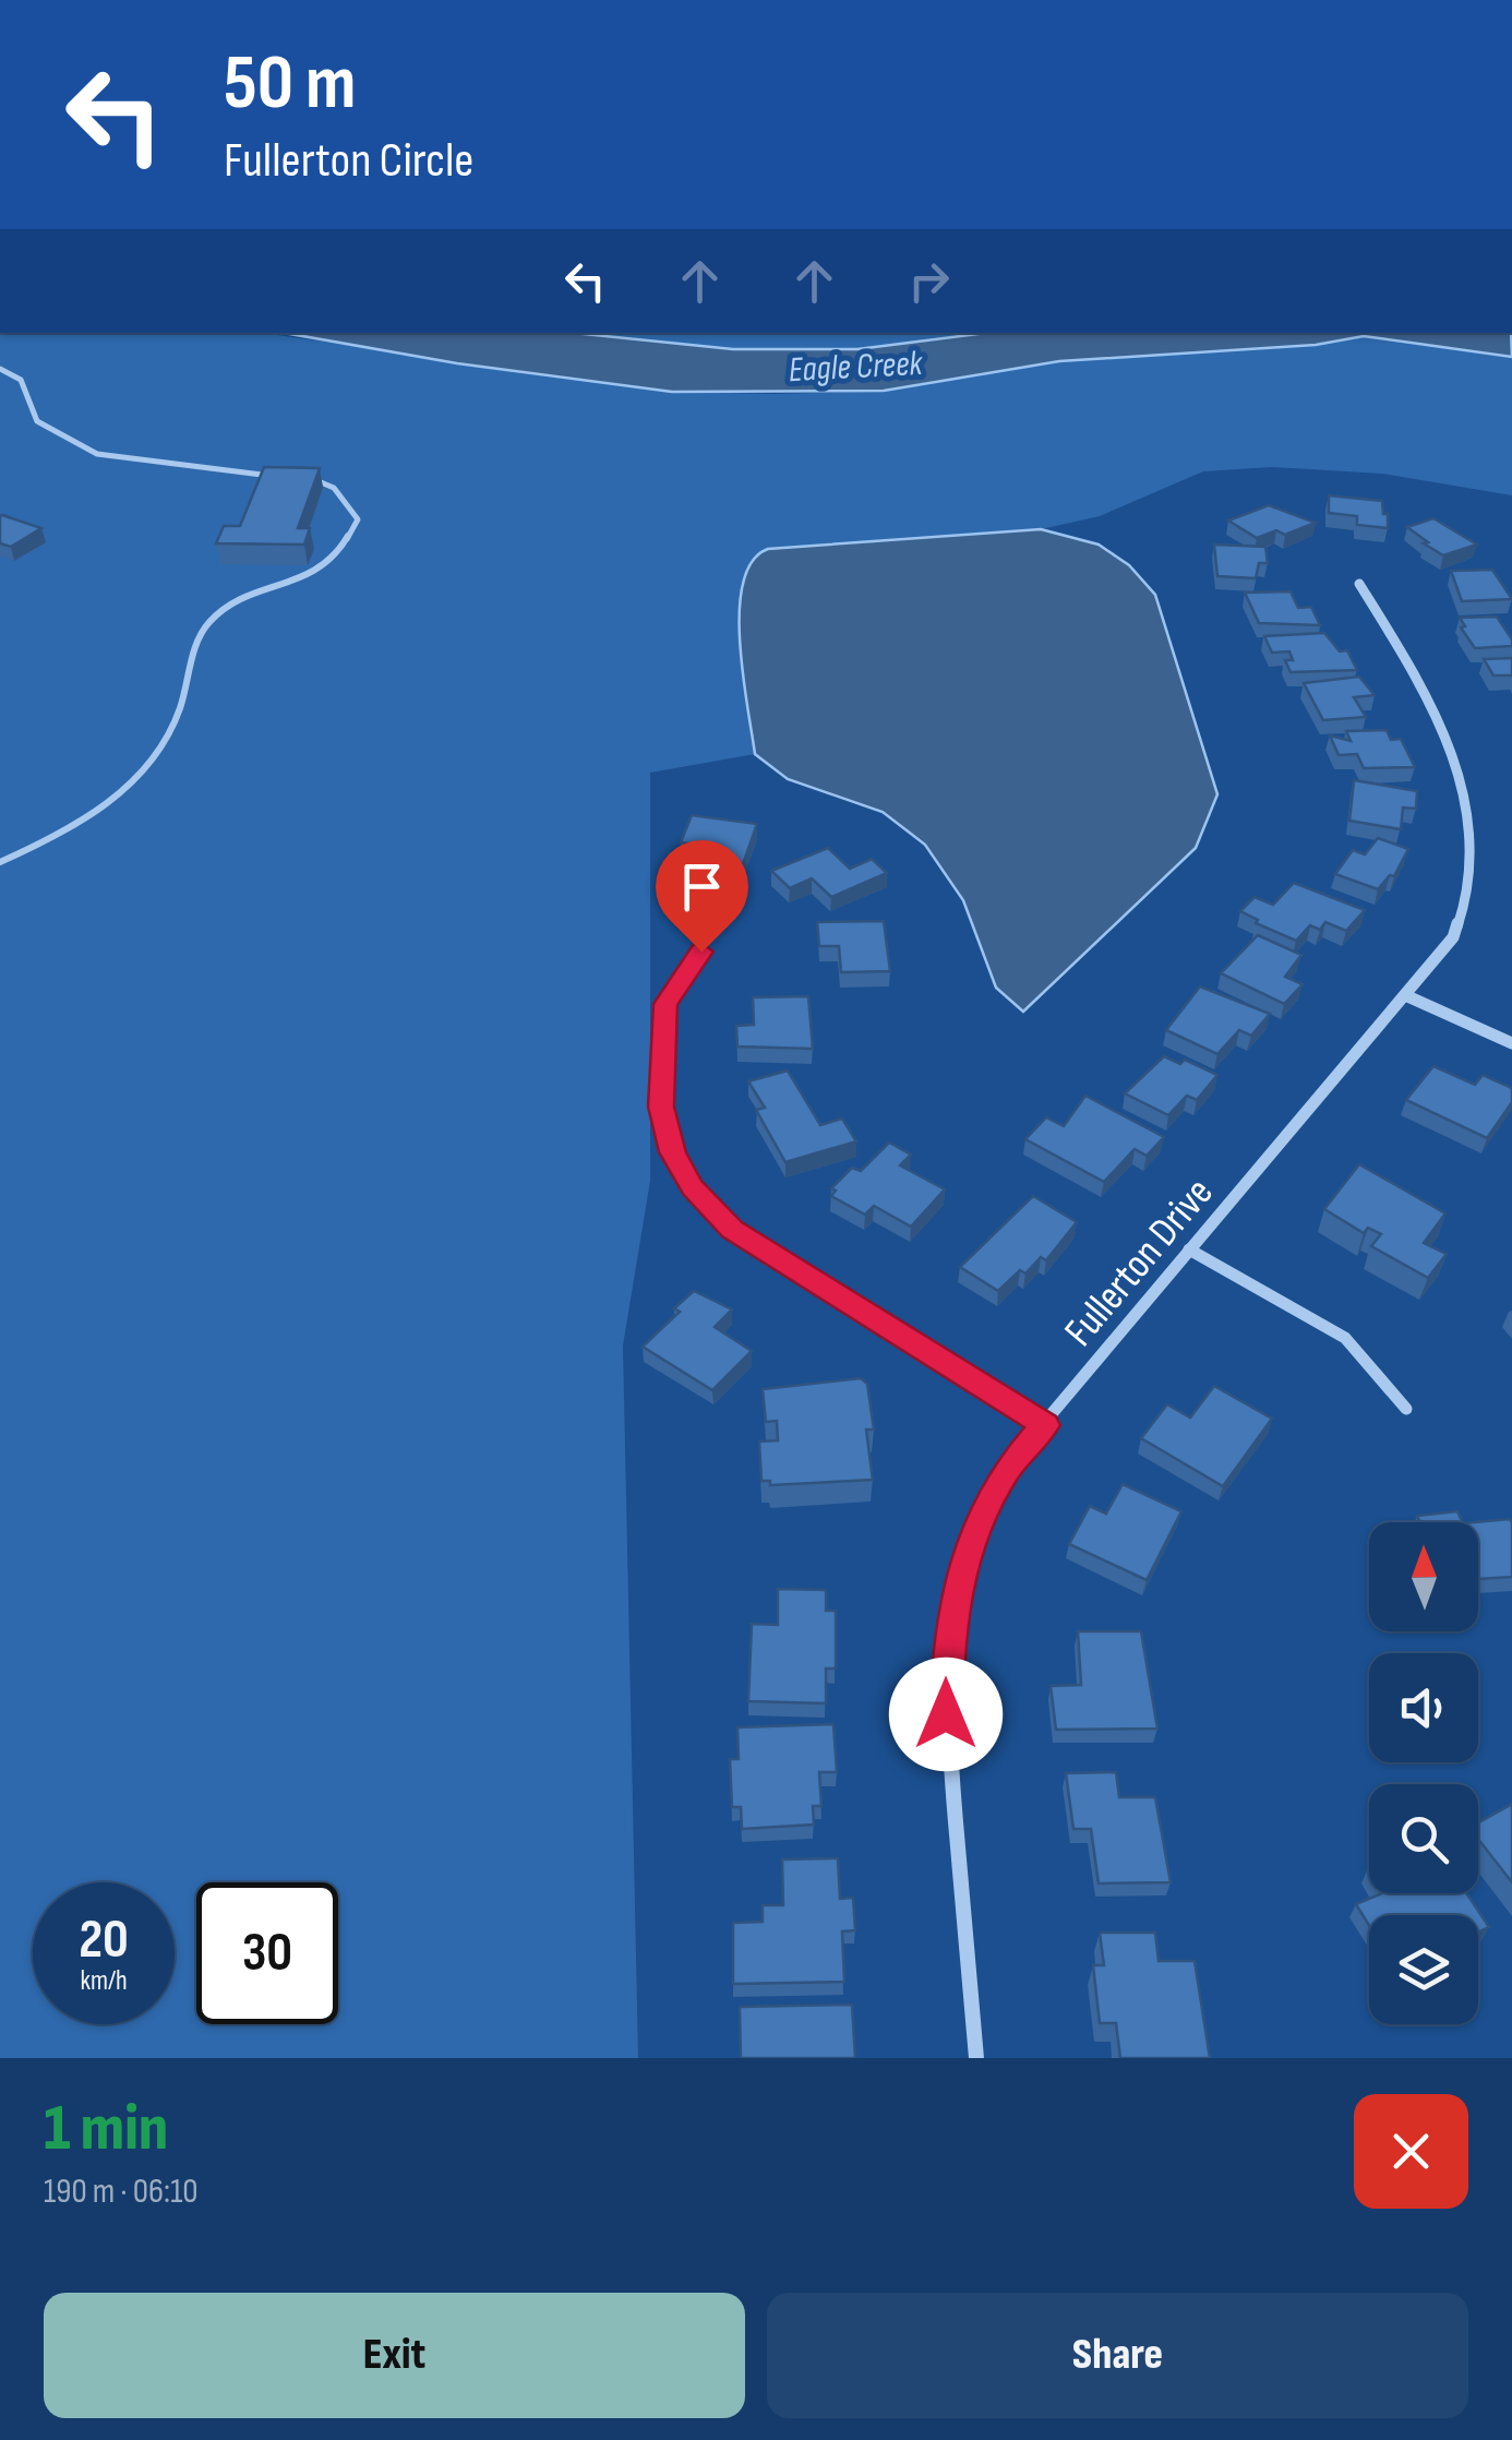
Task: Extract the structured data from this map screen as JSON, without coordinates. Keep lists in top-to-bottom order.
{
  "streets": {
    "street": ["Fullerton Drive"]
  },
  "water": ["Eagle Creek"],
  "north": "top",
  "page": {
    "turn": ["50 m", "Fullerton Circle"],
    "speed": "20 km/h",
    "limit": "30",
    "heading": ["1 min", "190 m · 06:10"],
    "buttons": ["Exit", "Share"]
  }
}
